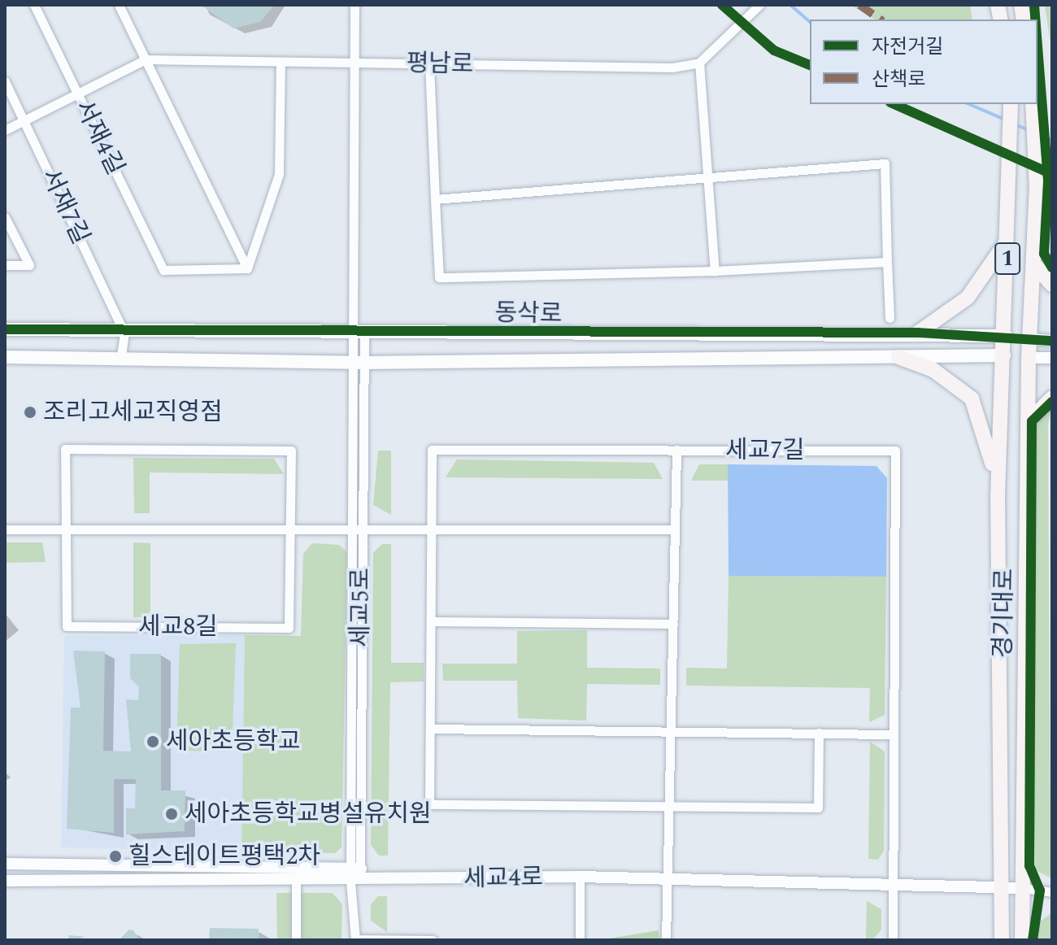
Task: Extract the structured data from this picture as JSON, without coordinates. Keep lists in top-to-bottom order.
{
  "streets": {
    "main road": ["1", "동삭로", "경기대로"],
    "street": [
      "평남로",
      "서재4길",
      "서재7길",
      "세교7길",
      "세교5로",
      "세교8길",
      "세교4로"
    ]
  },
  "crossings": [
    ["서재7길", "동삭로"],
    ["동삭로", "세교5로"],
    ["동삭로", "경기대로"],
    ["세교7길", "세교4로"],
    ["세교5로", "세교4로"],
    ["경기대로", "세교4로"]
  ],
  "places": [
    "조리고세교직영점",
    "세아초등학교",
    "세아초등학교병설유치원",
    "힐스테이트평택2차"
  ],
  "legend": ["자전거길", "산책로"]
}
